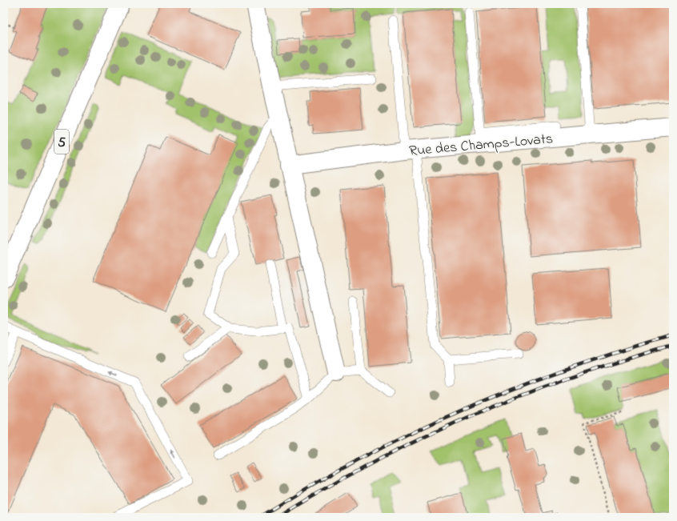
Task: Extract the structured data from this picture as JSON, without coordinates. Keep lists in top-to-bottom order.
{
  "streets": {
    "street": ["5", "Rue des Champs-Lovats"]
  }
}
